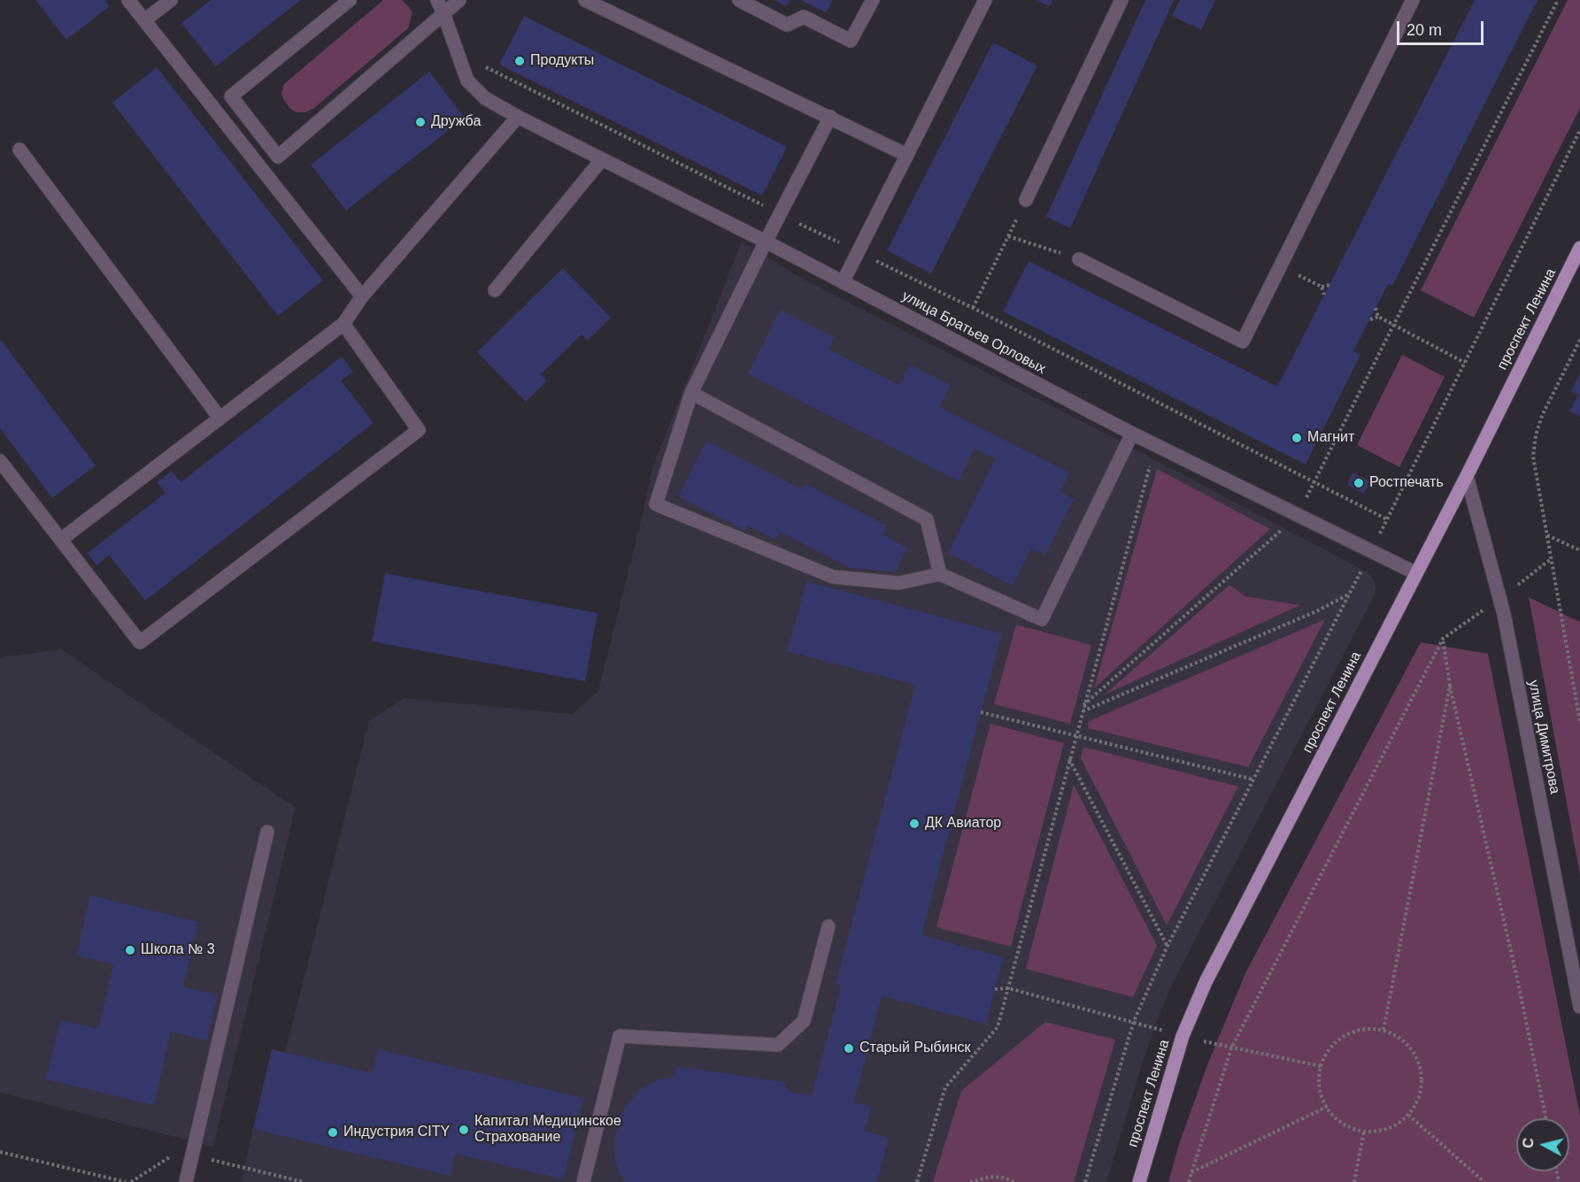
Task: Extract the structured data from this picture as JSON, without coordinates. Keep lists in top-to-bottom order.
{
  "streets": {
    "main road": ["проспект Ленина"],
    "street": ["улица Братьев Орловых", "улица Димитрова"]
  },
  "crossings": [
    ["проспект Ленина", "улица Братьев Орловых"],
    ["проспект Ленина", "улица Димитрова"]
  ],
  "places": [
    "Продукты",
    "Дружба",
    "Магнит",
    "Ростпечать",
    "ДК Авиатор",
    "Школа № 3",
    "Старый Рыбинск",
    "Капитал Медицинское Страхование",
    "Индустрия CITY"
  ],
  "scale_bar": "20 m",
  "north": "left"
}
